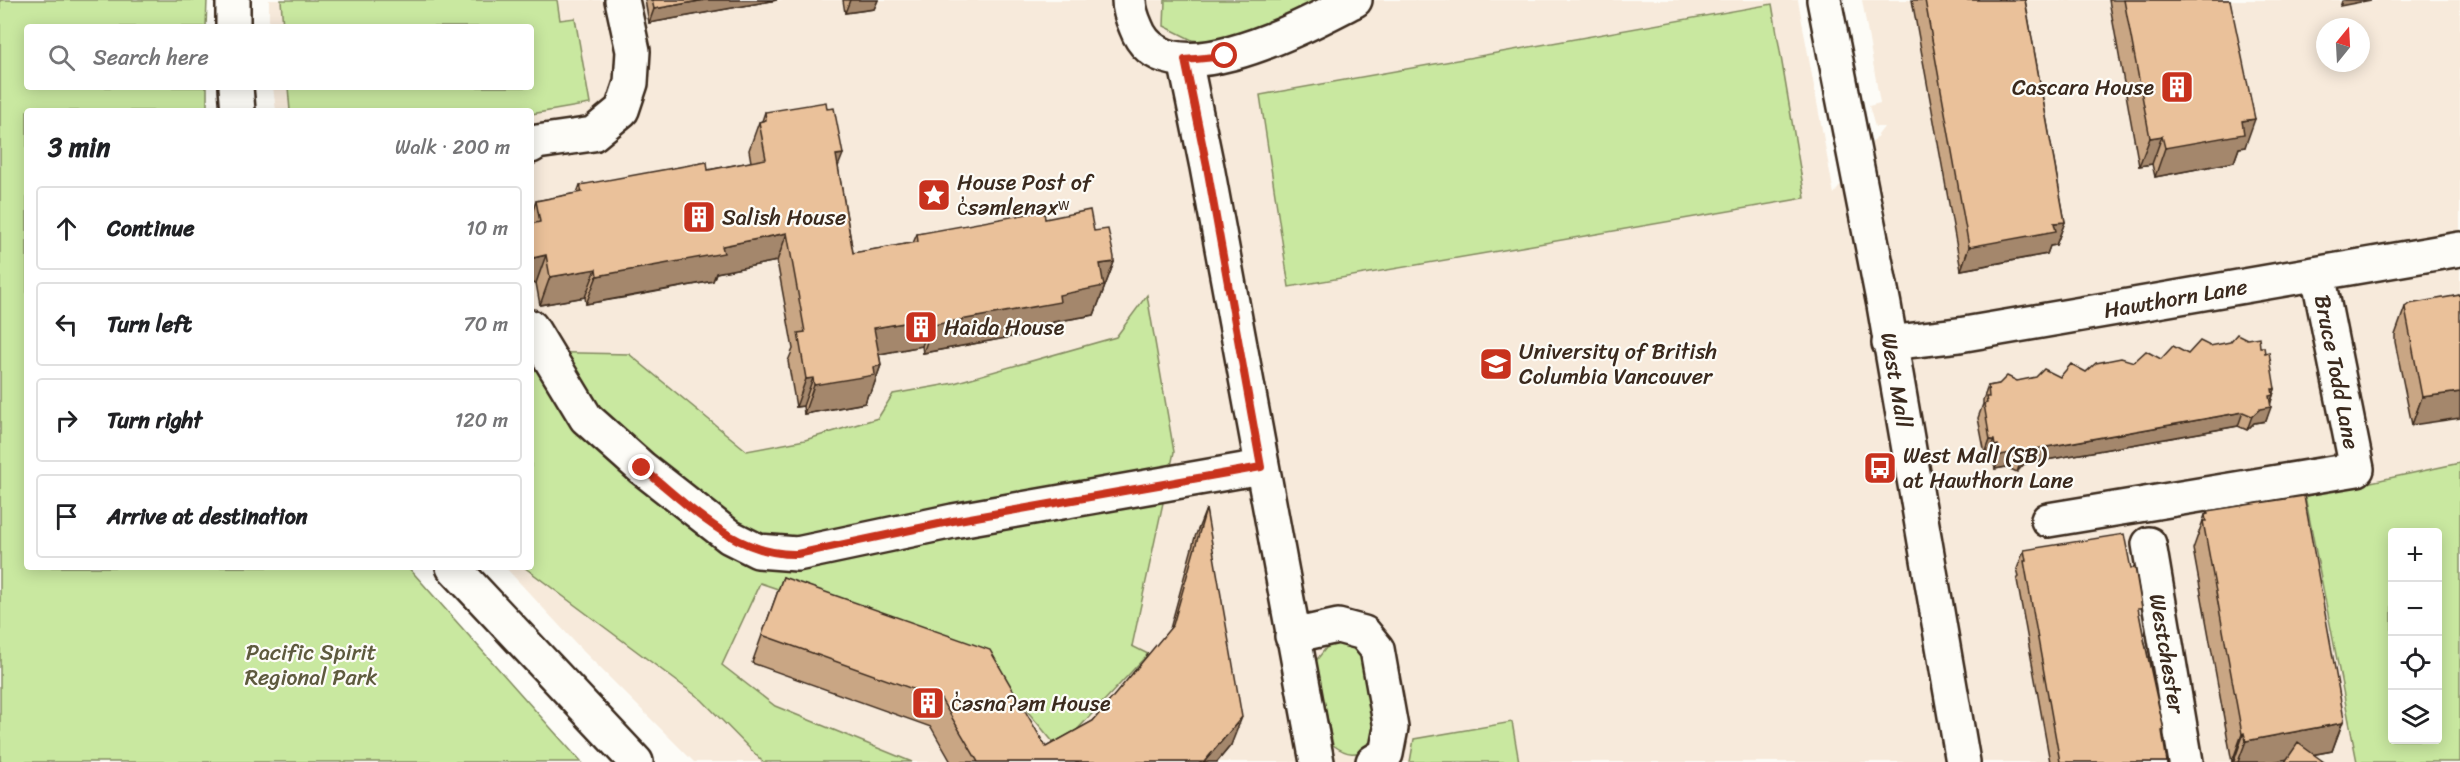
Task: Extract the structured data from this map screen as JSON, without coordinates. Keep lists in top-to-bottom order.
{
  "streets": {
    "street": [
      "Hawthorn Lane",
      "Bruce Todd Lane",
      "West Mall",
      "Westchester"
    ]
  },
  "crossings": [
    ["Hawthorn Lane", "Bruce Todd Lane"],
    ["Hawthorn Lane", "West Mall"]
  ],
  "parks": ["Pacific Spirit Regional Park"],
  "places": {
    "building": [
      "Cascara House",
      "Salish House",
      "Haida House",
      "c̓əsnaʔəm House"
    ],
    "place": ["House Post of c̓səmlenəxʷ"],
    "school or university": ["University of British Columbia Vancouver"],
    "bus stop": ["West Mall (SB) at Hawthorn Lane"]
  },
  "north": "top",
  "page": {
    "search": "Search here",
    "heading": ["3 min", "Walk · 200 m"],
    "list": [
      ["Continue", "10 m"],
      ["Turn left", "70 m"],
      ["Turn right", "120 m"],
      "Arrive at destination"
    ],
    "map_buttons": ["+", "−"]
  }
}
